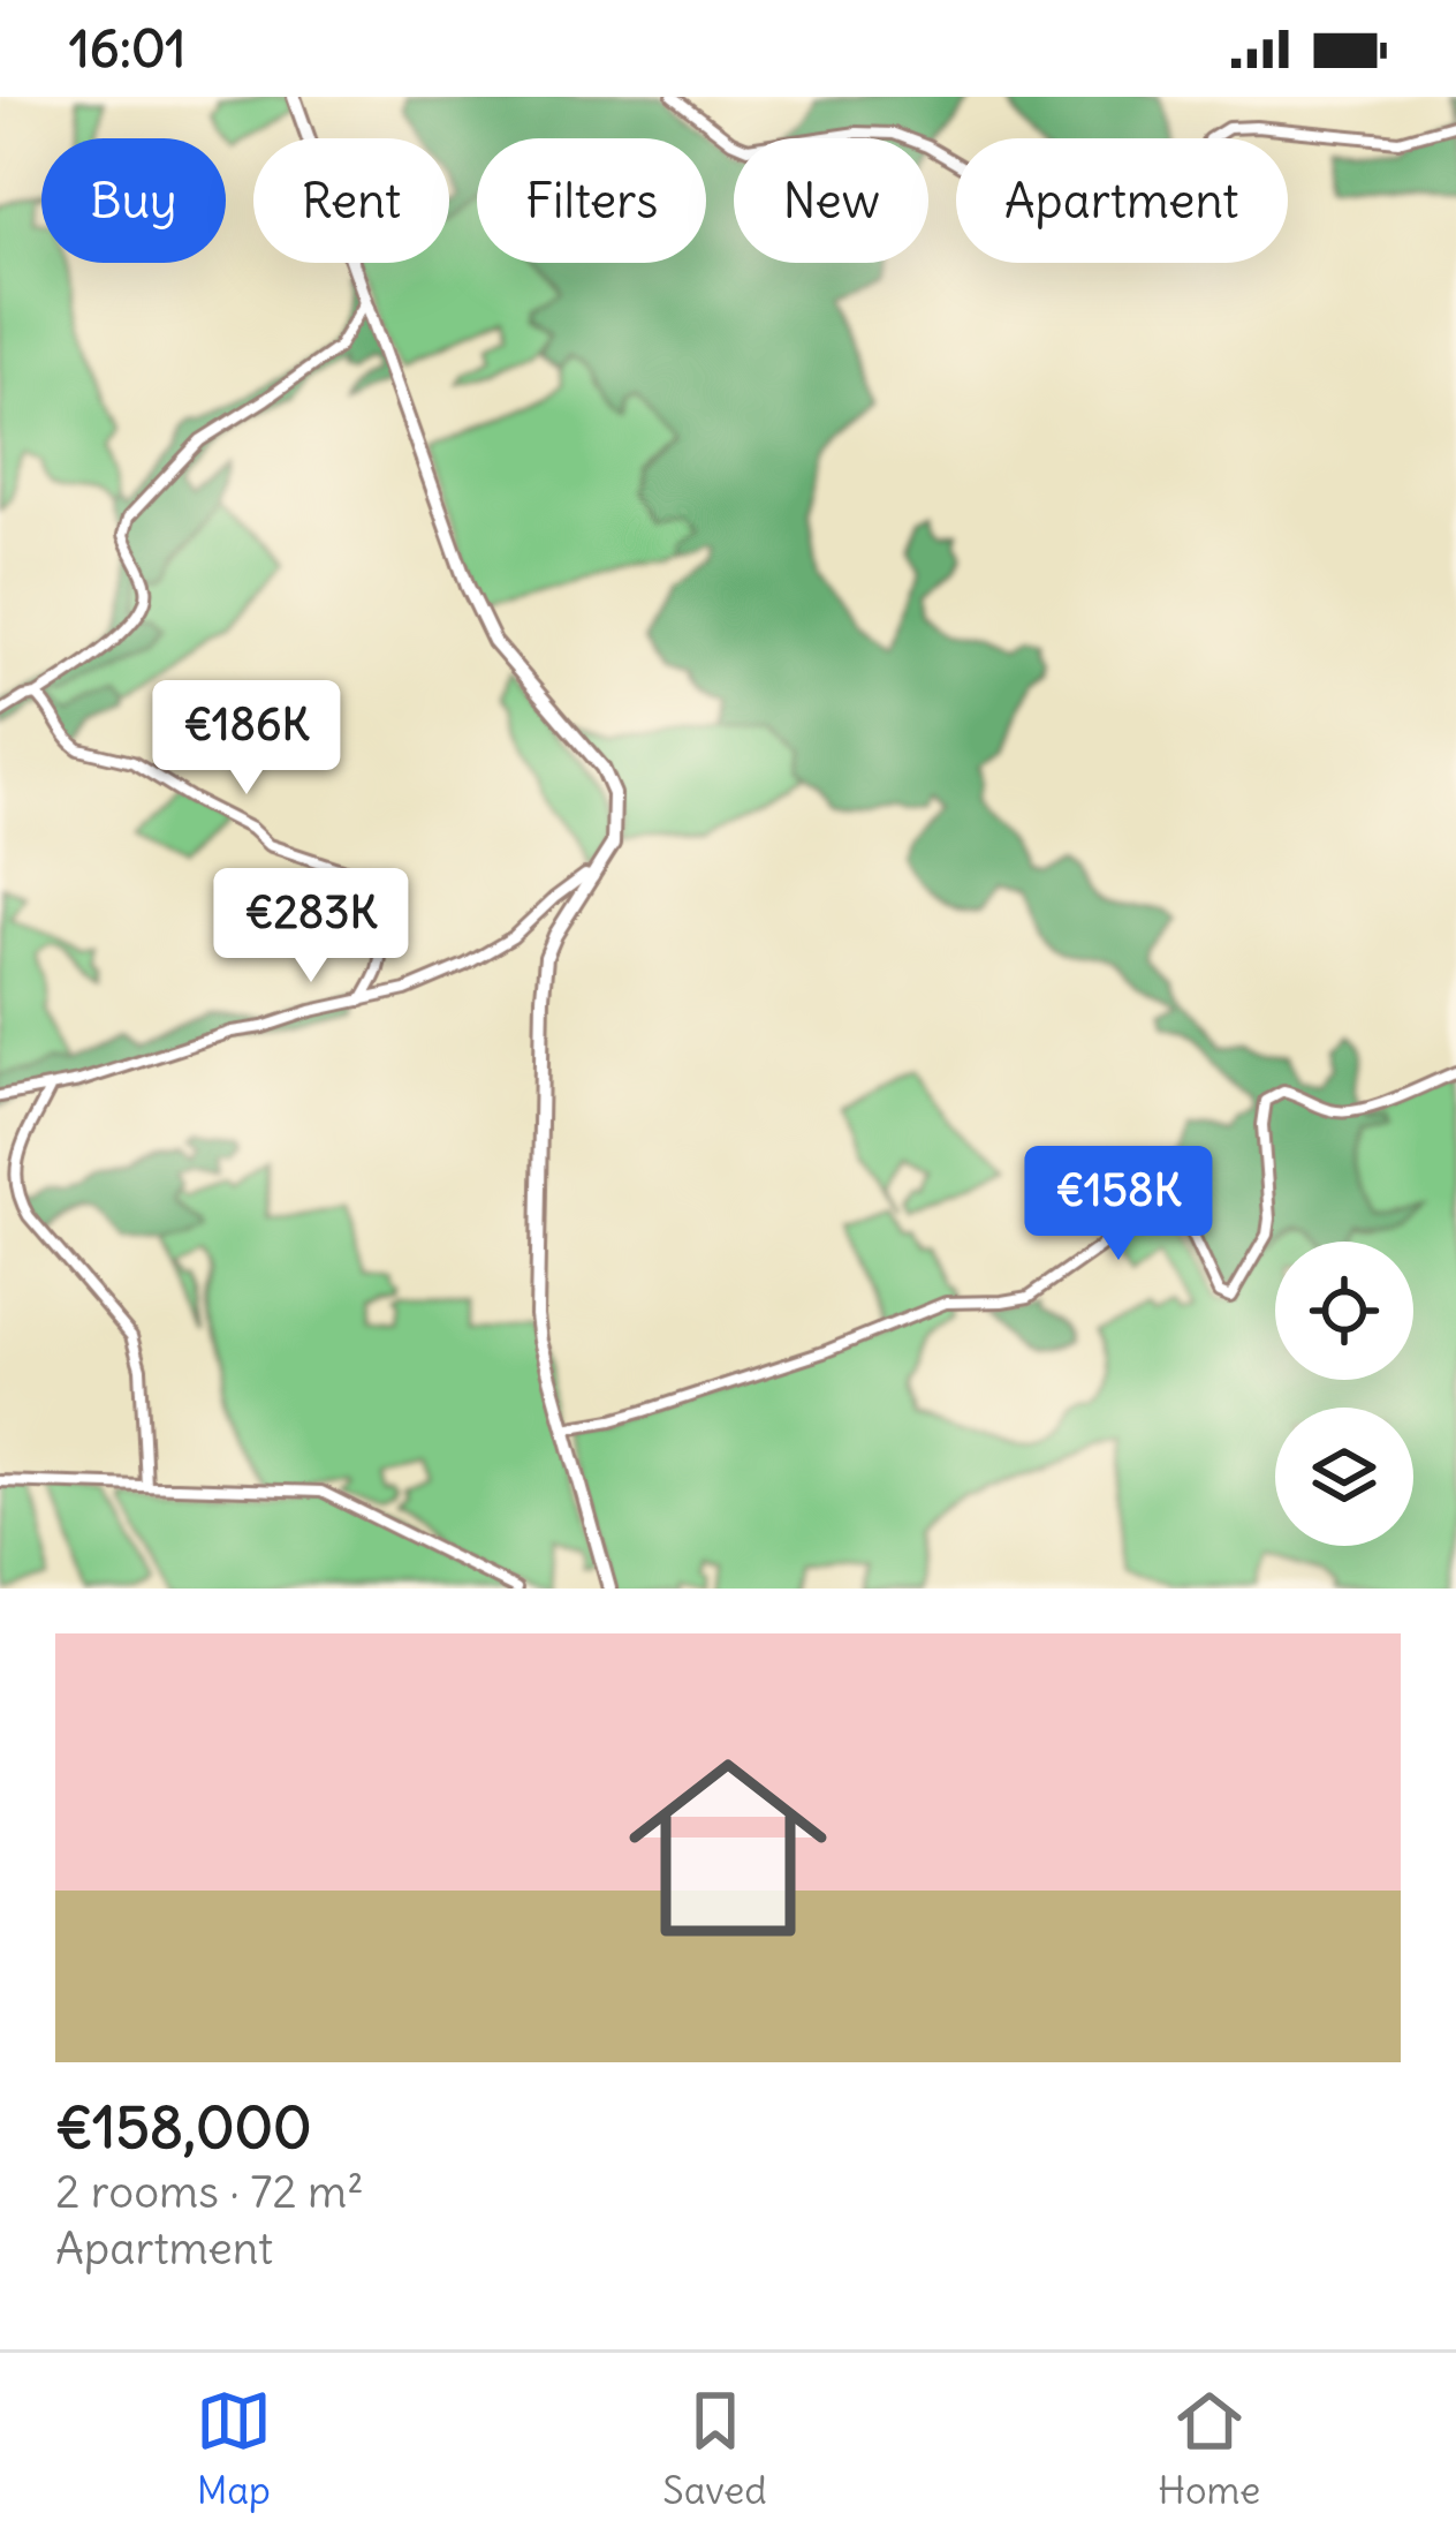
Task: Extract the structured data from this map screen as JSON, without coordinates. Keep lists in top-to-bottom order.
{
  "page": {
    "status": "16:01",
    "chip": [
      "Buy",
      "Rent",
      "Filters",
      "New",
      "Apartment"
    ],
    "price": ["€186K", "€283K", "€158K"],
    "list": [
      {
        "name": "€158,000",
        "note": "2 rooms · 72 m² · Apartment"
      }
    ],
    "tabs": ["Map", "Saved", "Home"]
  }
}
